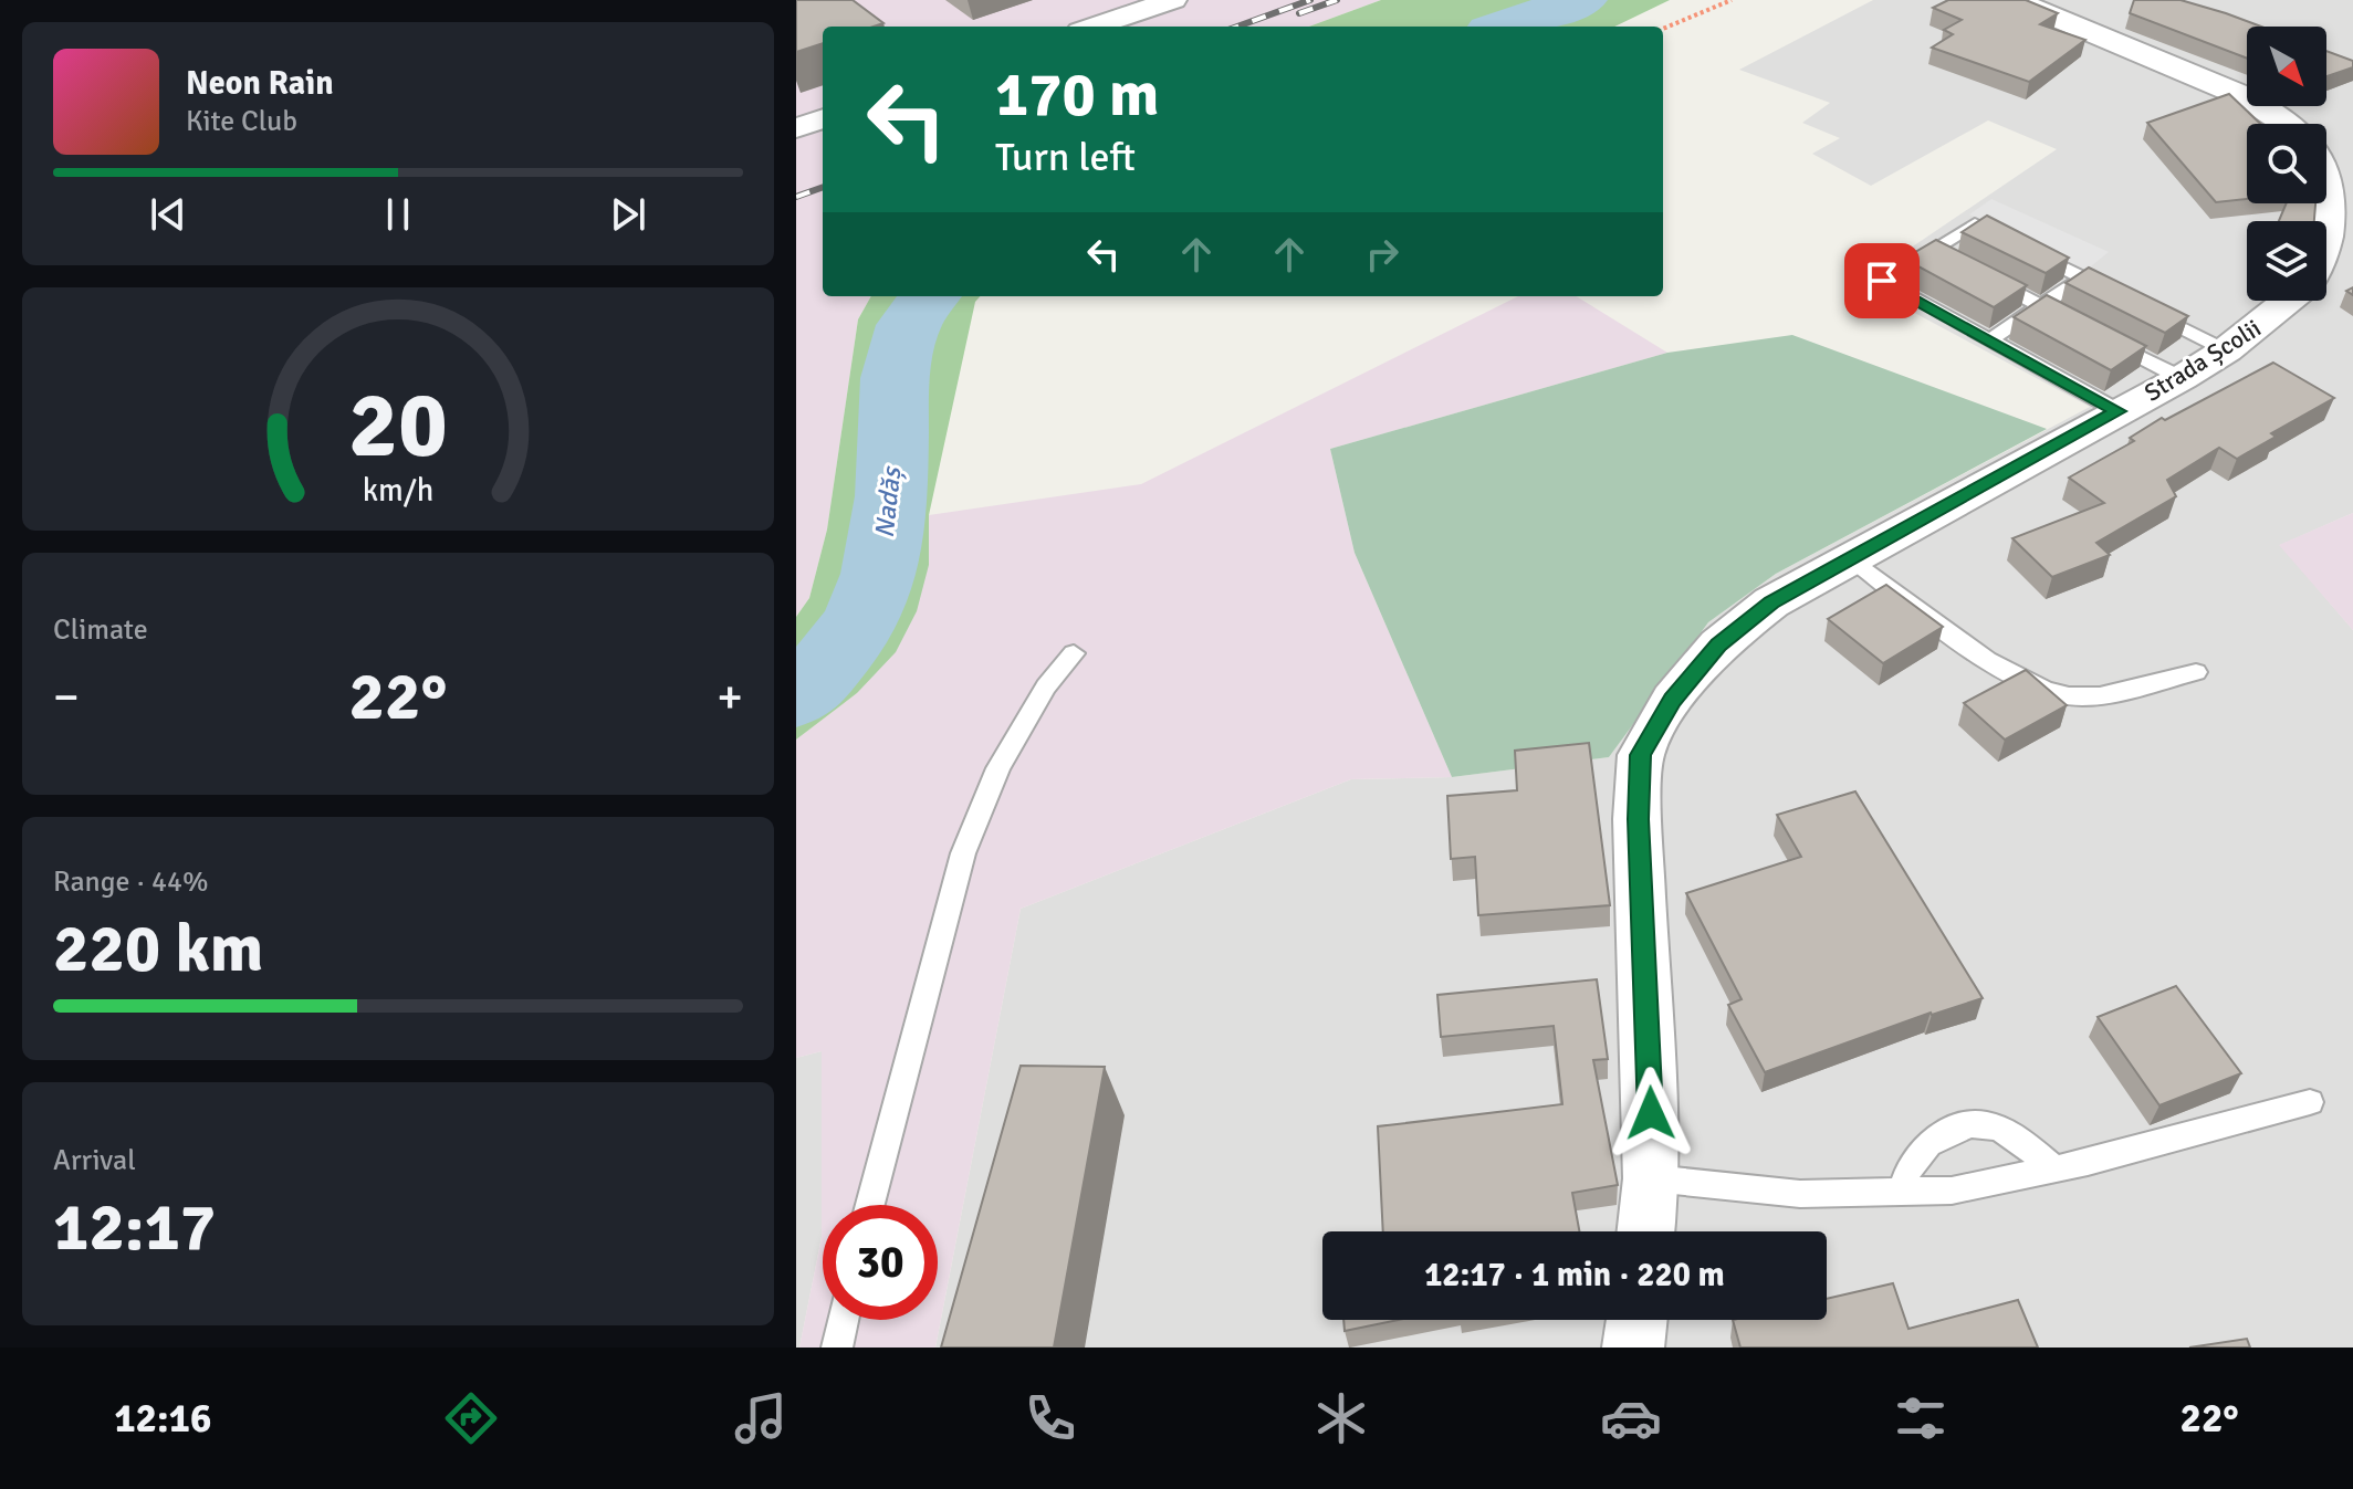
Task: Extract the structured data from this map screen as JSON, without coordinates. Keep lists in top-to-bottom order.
{
  "streets": {
    "street": ["Strada Școlii"]
  },
  "water": ["Nadăș"],
  "north": "bottom right",
  "page": {
    "turn": ["170 m", "Turn left"],
    "song": ["Neon Rain", "Kite Club"],
    "tile": [
      "Climate",
      ["Range · 44%", "220 km"],
      ["Arrival", "12:17"]
    ],
    "heat": ["−", "22°", "+"],
    "limit": "30",
    "trip": "12:17 · 1 min · 220 m",
    "tabs": ["12:16", "22°"],
    "gauge": ["20", "km/h"]
  }
}
